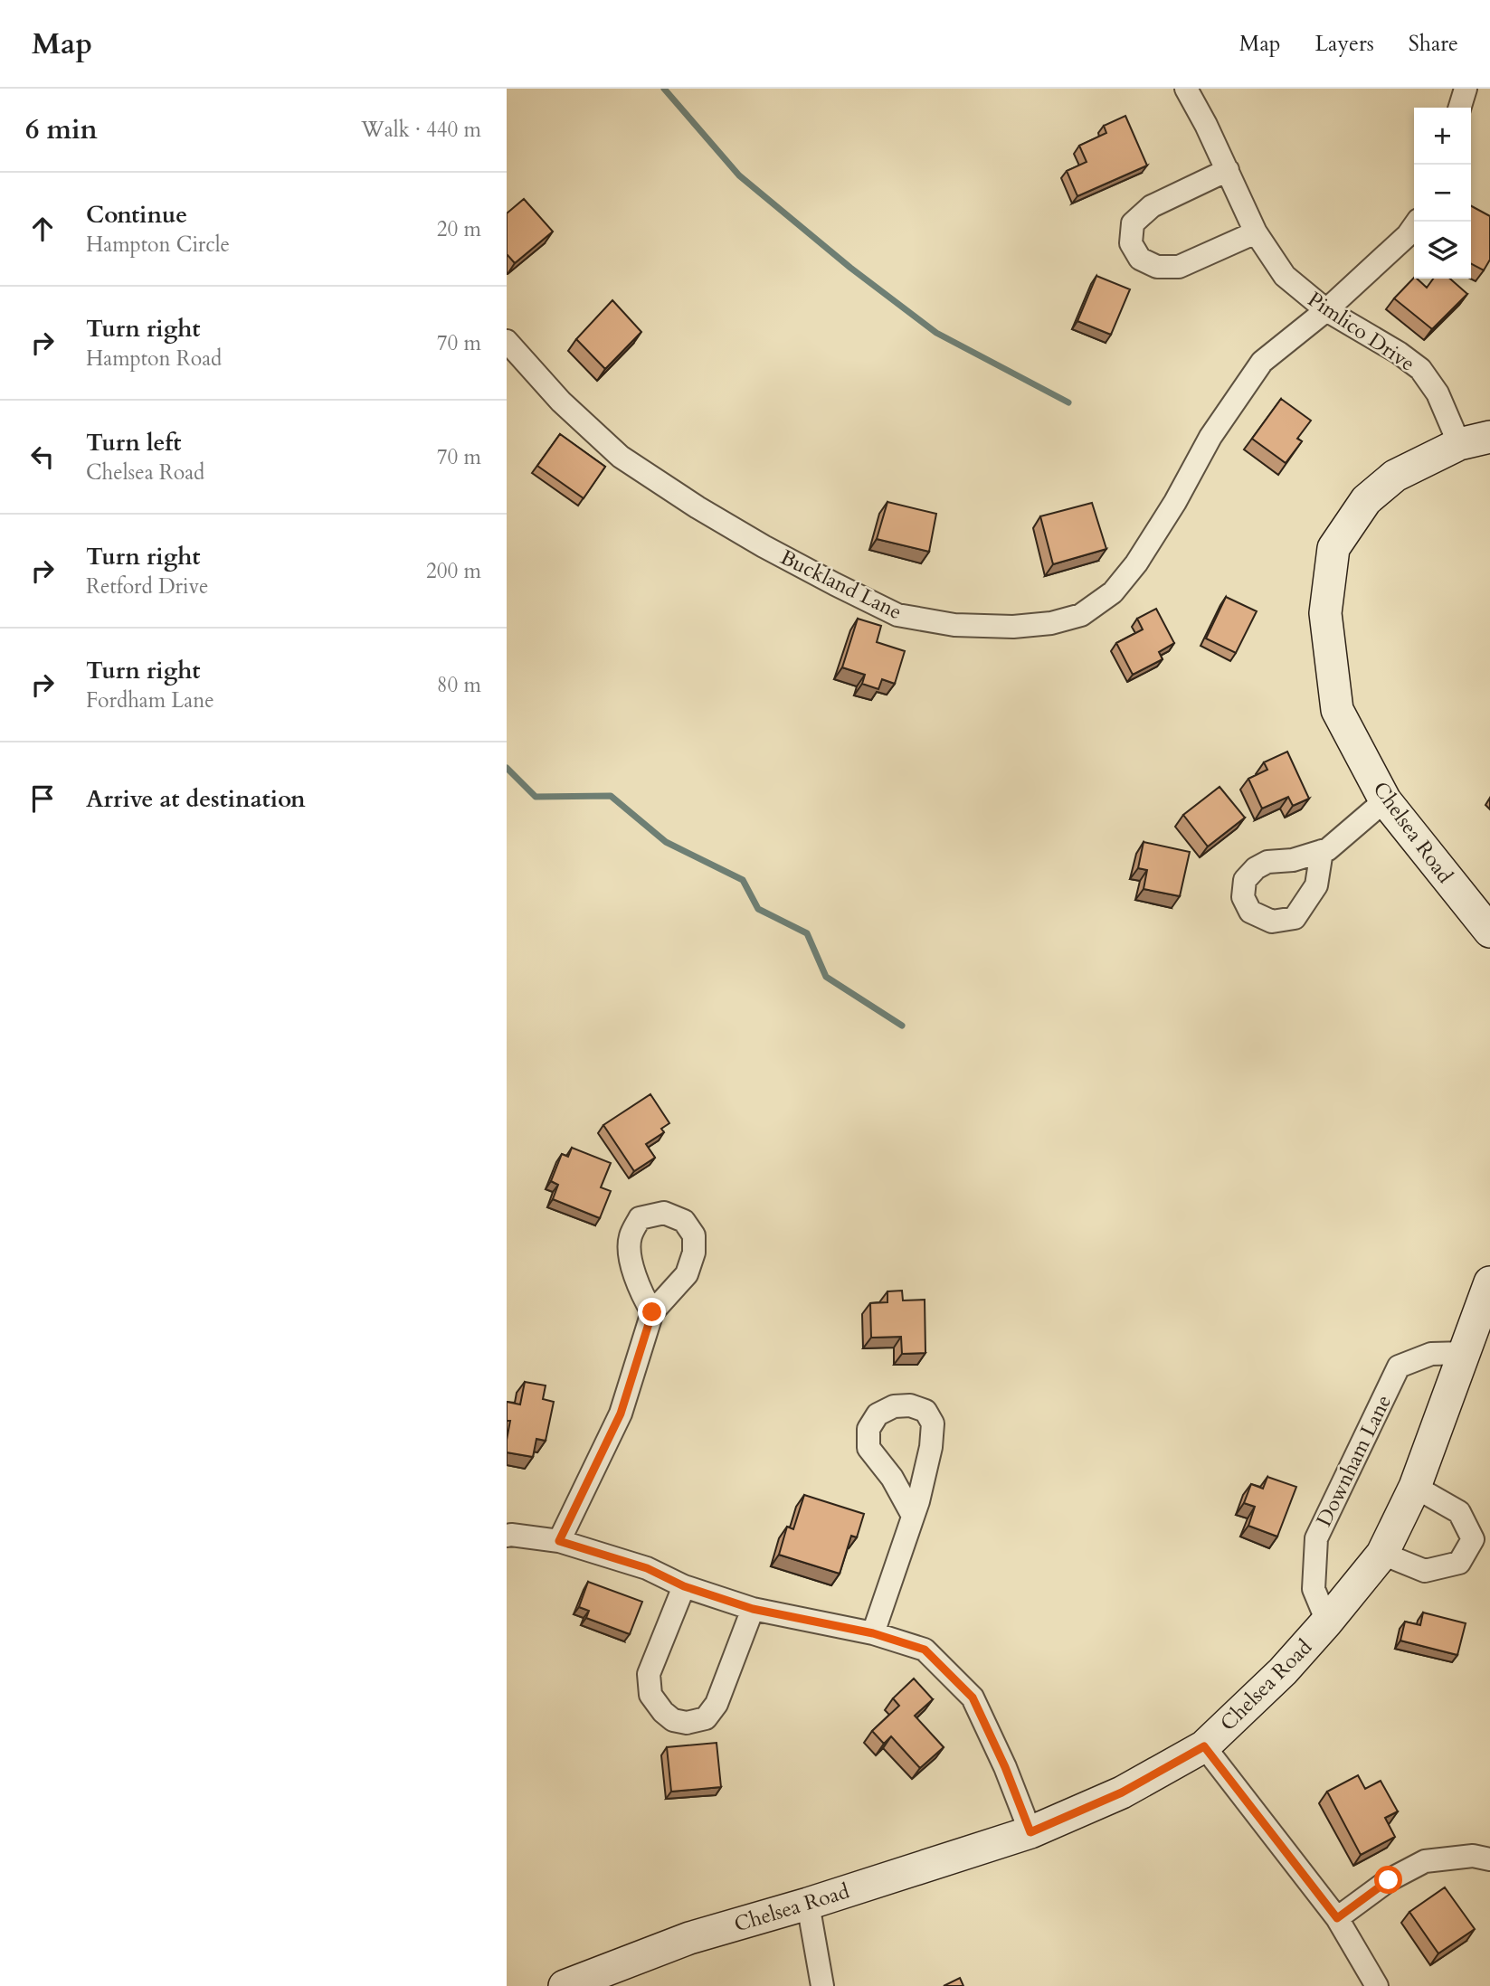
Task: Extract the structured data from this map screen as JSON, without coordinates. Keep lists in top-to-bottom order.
{
  "streets": {
    "street": [
      "Pimlico Drive",
      "Buckland Lane",
      "Chelsea Road",
      "Downham Lane"
    ]
  },
  "crossings": [
    ["Pimlico Drive", "Buckland Lane"],
    ["Pimlico Drive", "Chelsea Road"],
    ["Chelsea Road", "Downham Lane"]
  ],
  "page": {
    "header": "Map",
    "nav": ["Map", "Layers", "Share"],
    "heading": ["6 min", "Walk · 440 m"],
    "map_buttons": ["+", "−"],
    "list": [
      ["Continue", "Hampton Circle", "20 m"],
      ["Turn right", "Hampton Road", "70 m"],
      ["Turn left", "Chelsea Road", "70 m"],
      ["Turn right", "Retford Drive", "200 m"],
      ["Turn right", "Fordham Lane", "80 m"],
      "Arrive at destination"
    ]
  }
}
